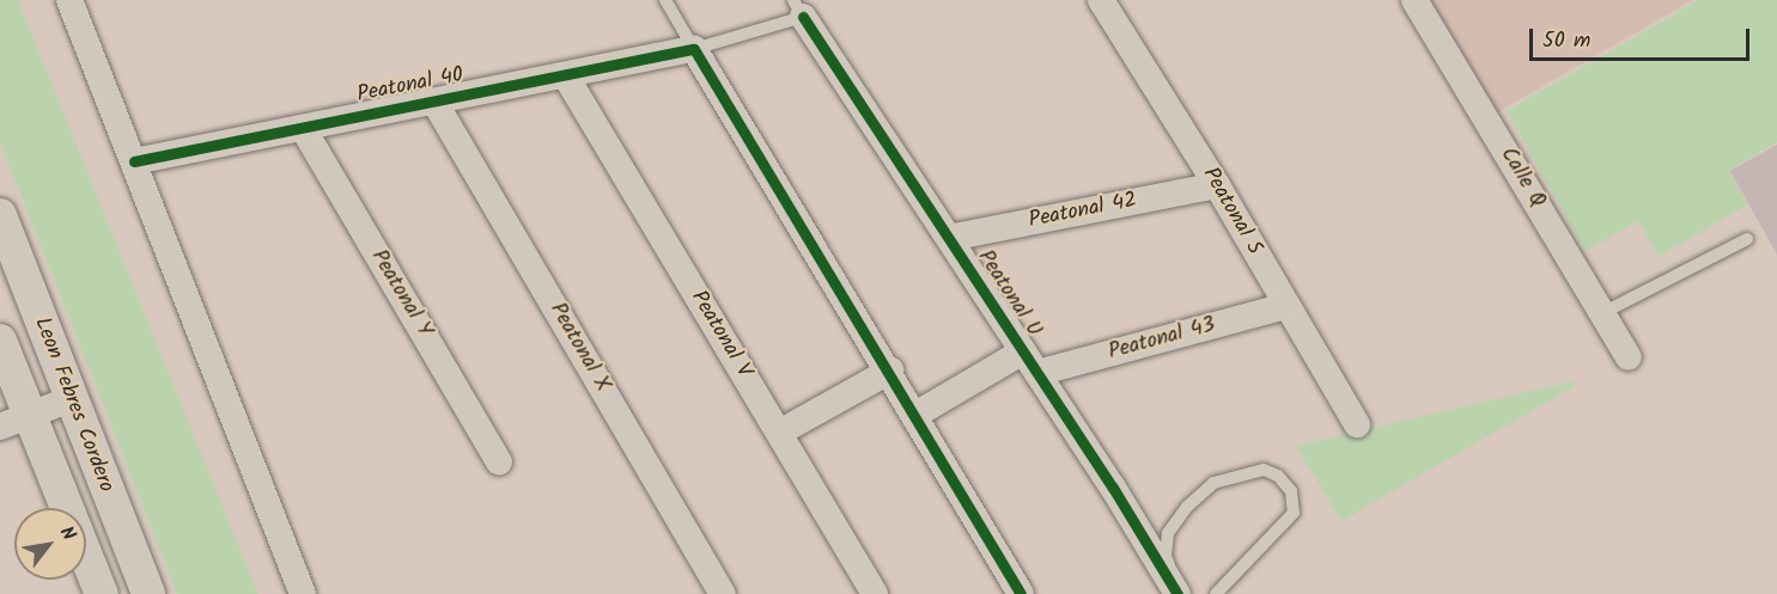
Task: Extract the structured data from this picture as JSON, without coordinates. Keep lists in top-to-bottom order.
{
  "streets": {
    "street": [
      "Peatonal 40",
      "Calle Q",
      "Peatonal 42",
      "Peatonal S",
      "Peatonal Y",
      "Peatonal U",
      "Peatonal V",
      "Peatonal 43",
      "Peatonal X",
      "Leon Febres Cordero"
    ]
  },
  "crossings": [
    ["Peatonal 40", "Peatonal Y"],
    ["Peatonal 40", "Peatonal U"],
    ["Peatonal 40", "Peatonal V"],
    ["Peatonal 40", "Peatonal X"],
    ["Peatonal 42", "Peatonal S"],
    ["Peatonal 42", "Peatonal U"],
    ["Peatonal S", "Peatonal 43"],
    ["Peatonal U", "Peatonal 43"]
  ],
  "scale_bar": "50 m",
  "north": "top right"
}
